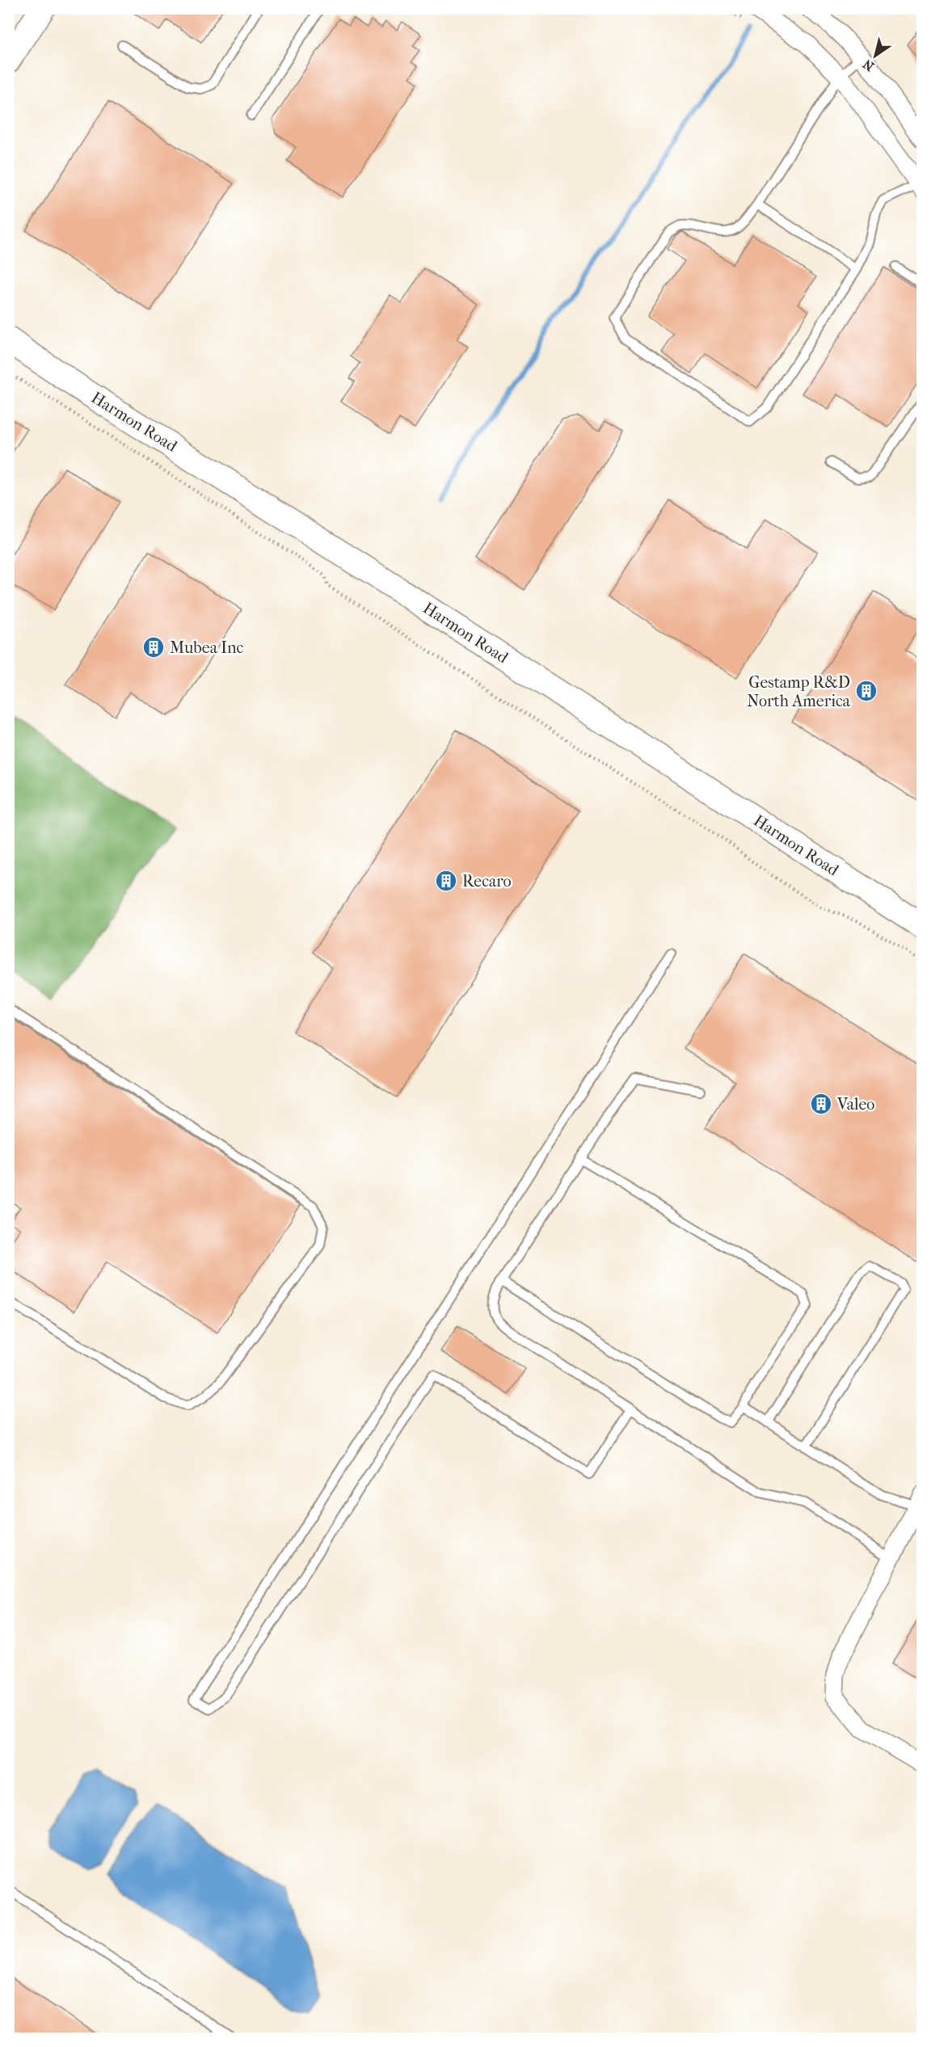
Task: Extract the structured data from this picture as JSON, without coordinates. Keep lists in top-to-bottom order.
{
  "streets": {
    "street": ["Harmon Road"]
  },
  "places": {
    "building": [
      "Mubea Inc",
      "Gestamp R&D North America",
      "Recaro",
      "Valeo"
    ]
  },
  "north": "bottom left"
}
